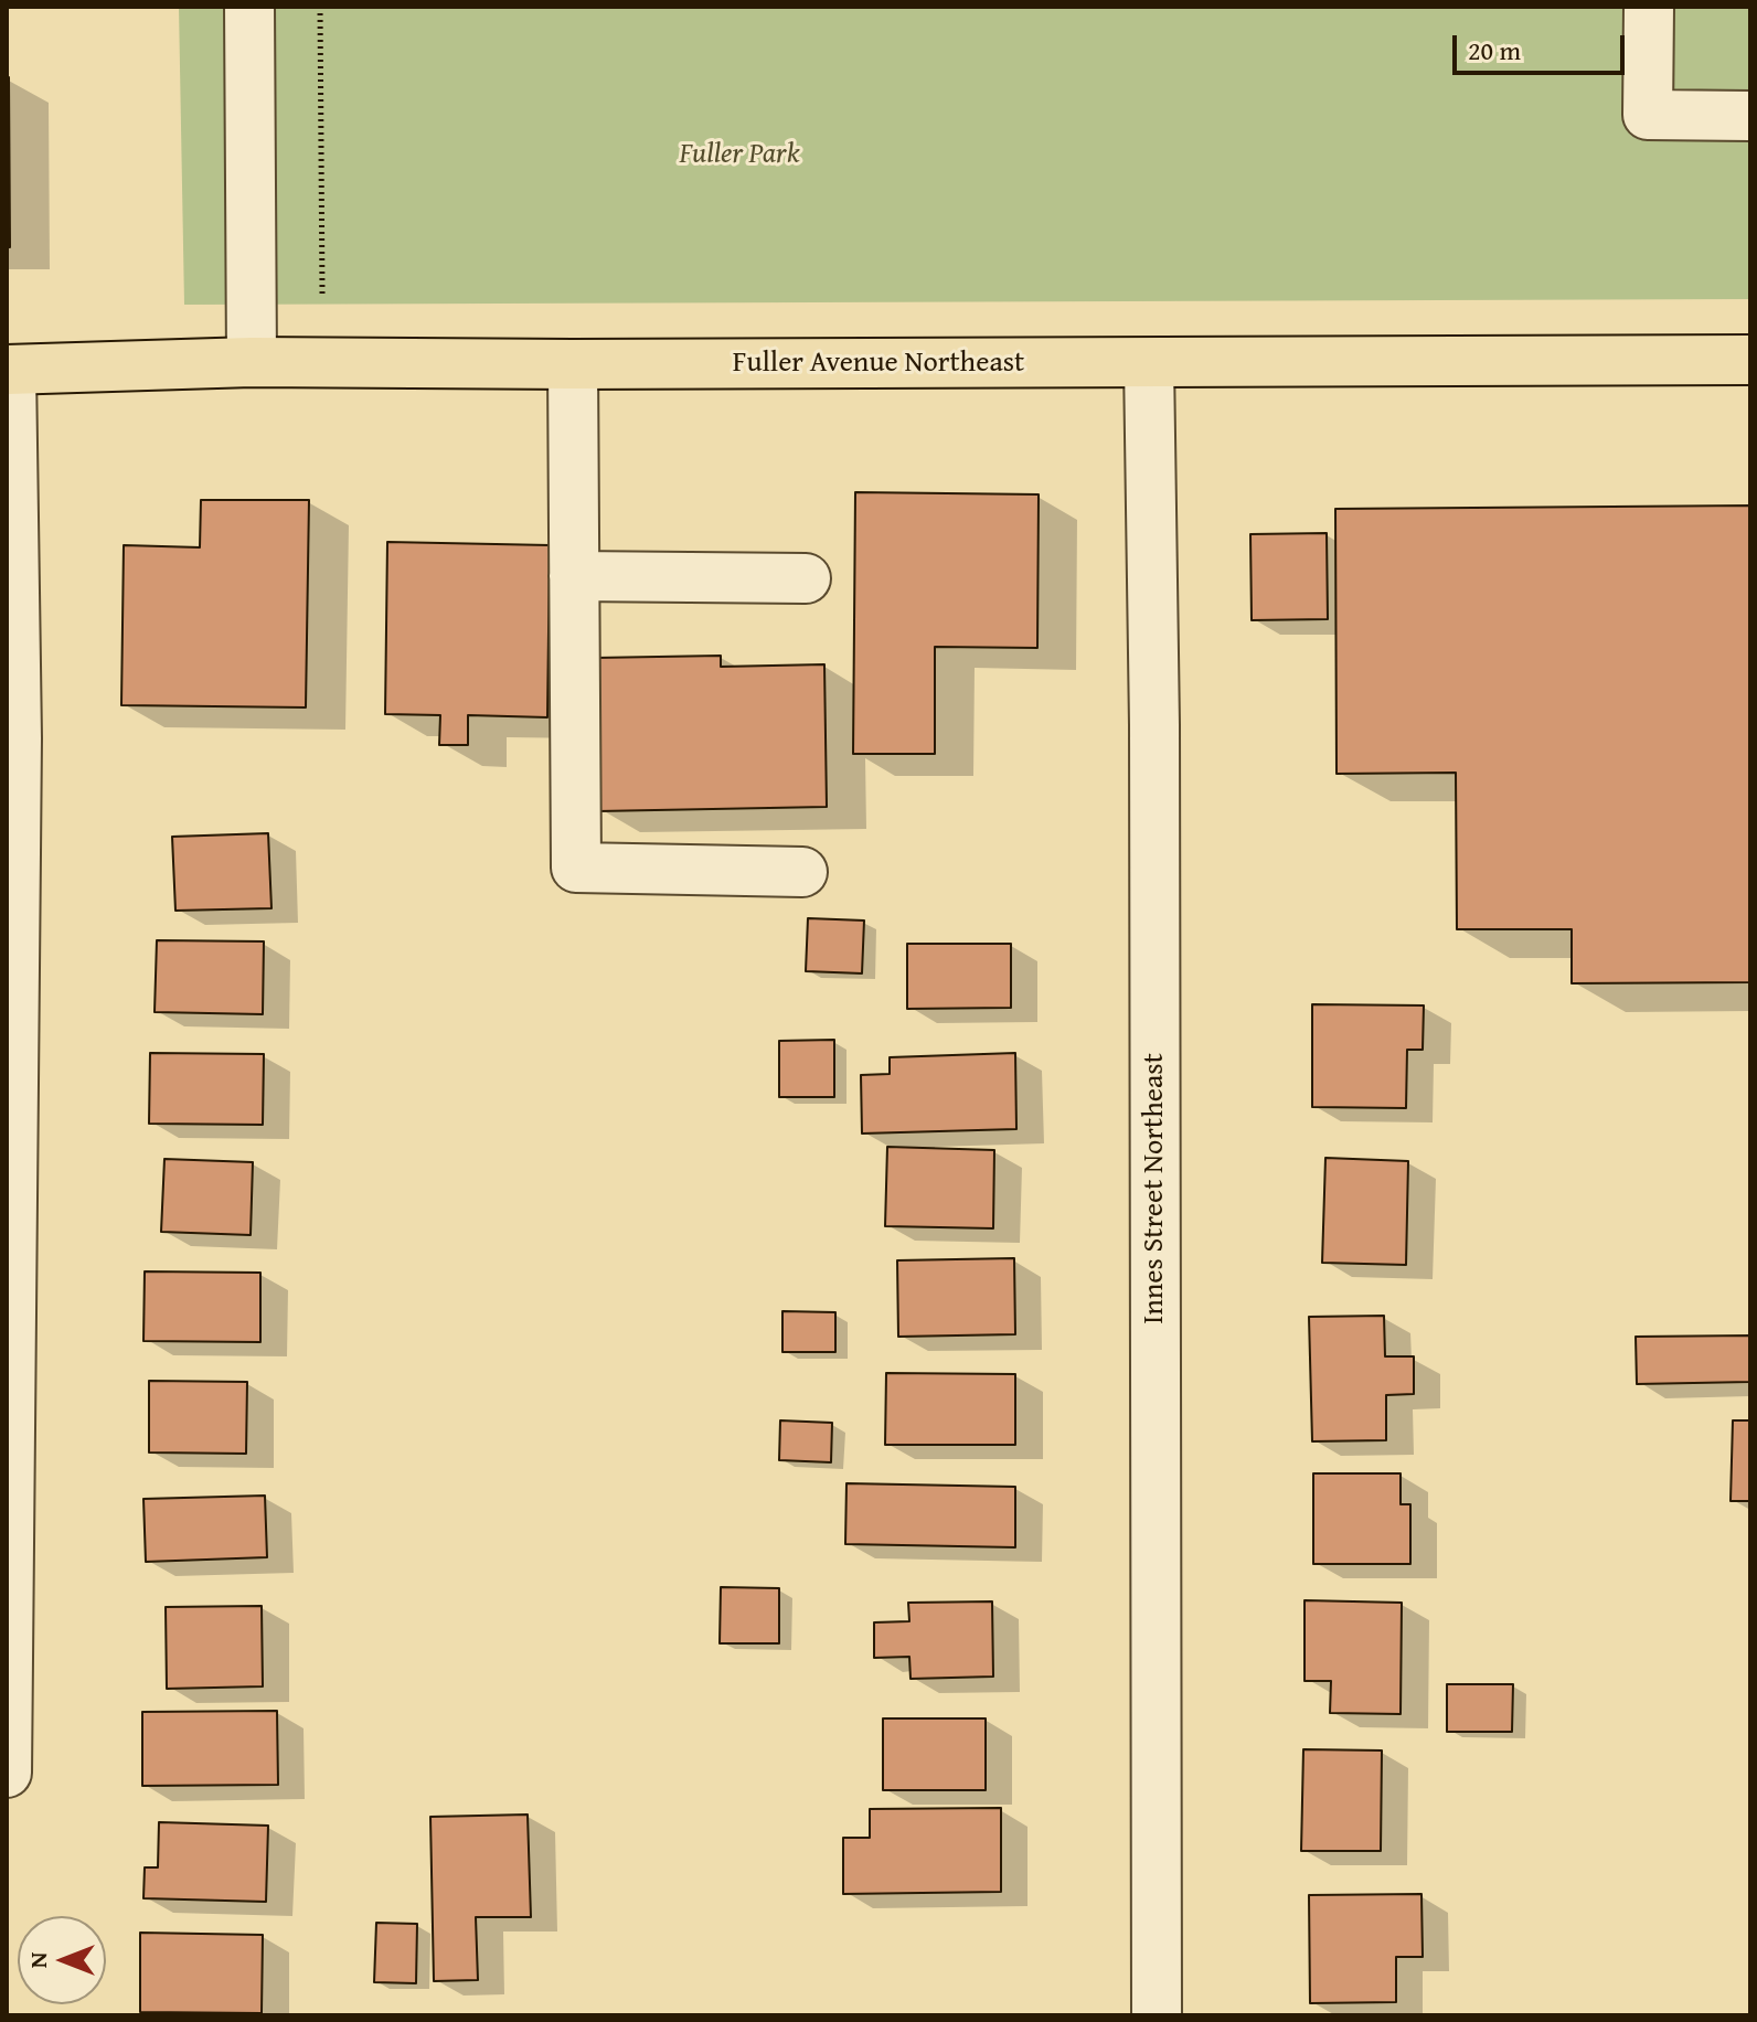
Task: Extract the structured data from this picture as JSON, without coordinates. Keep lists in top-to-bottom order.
{
  "streets": {
    "main road": ["Fuller Avenue Northeast"],
    "street": ["Innes Street Northeast"]
  },
  "crossings": [
    ["Fuller Avenue Northeast", "Innes Street Northeast"]
  ],
  "parks": ["Fuller Park"],
  "scale_bar": "20 m",
  "north": "left"
}
